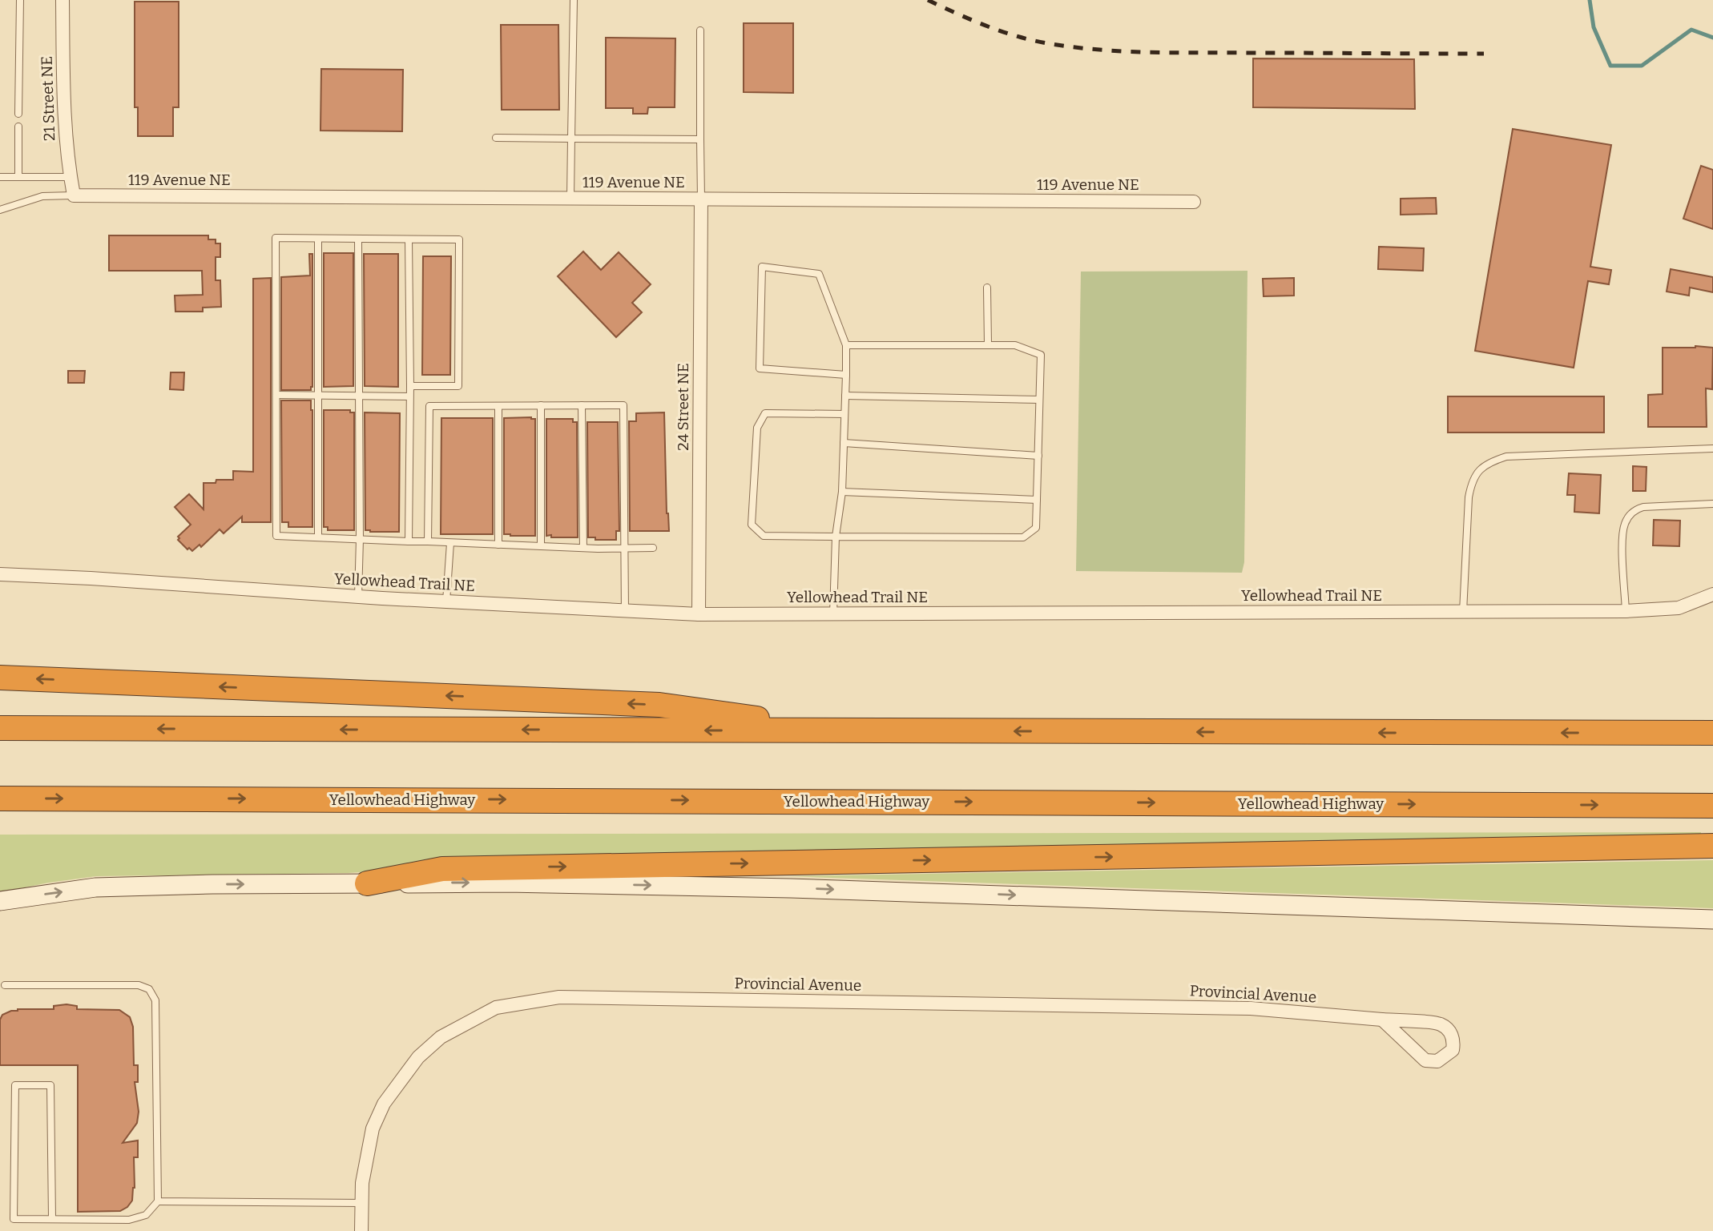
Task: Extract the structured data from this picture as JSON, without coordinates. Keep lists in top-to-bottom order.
{
  "streets": {
    "highway": ["Yellowhead Highway"],
    "street": [
      "21 Street NE",
      "119 Avenue NE",
      "24 Street NE",
      "Yellowhead Trail NE",
      "Provincial Avenue"
    ]
  },
  "crossings": [
    ["21 Street NE", "119 Avenue NE"],
    ["119 Avenue NE", "24 Street NE"],
    ["24 Street NE", "Yellowhead Trail NE"]
  ]
}
